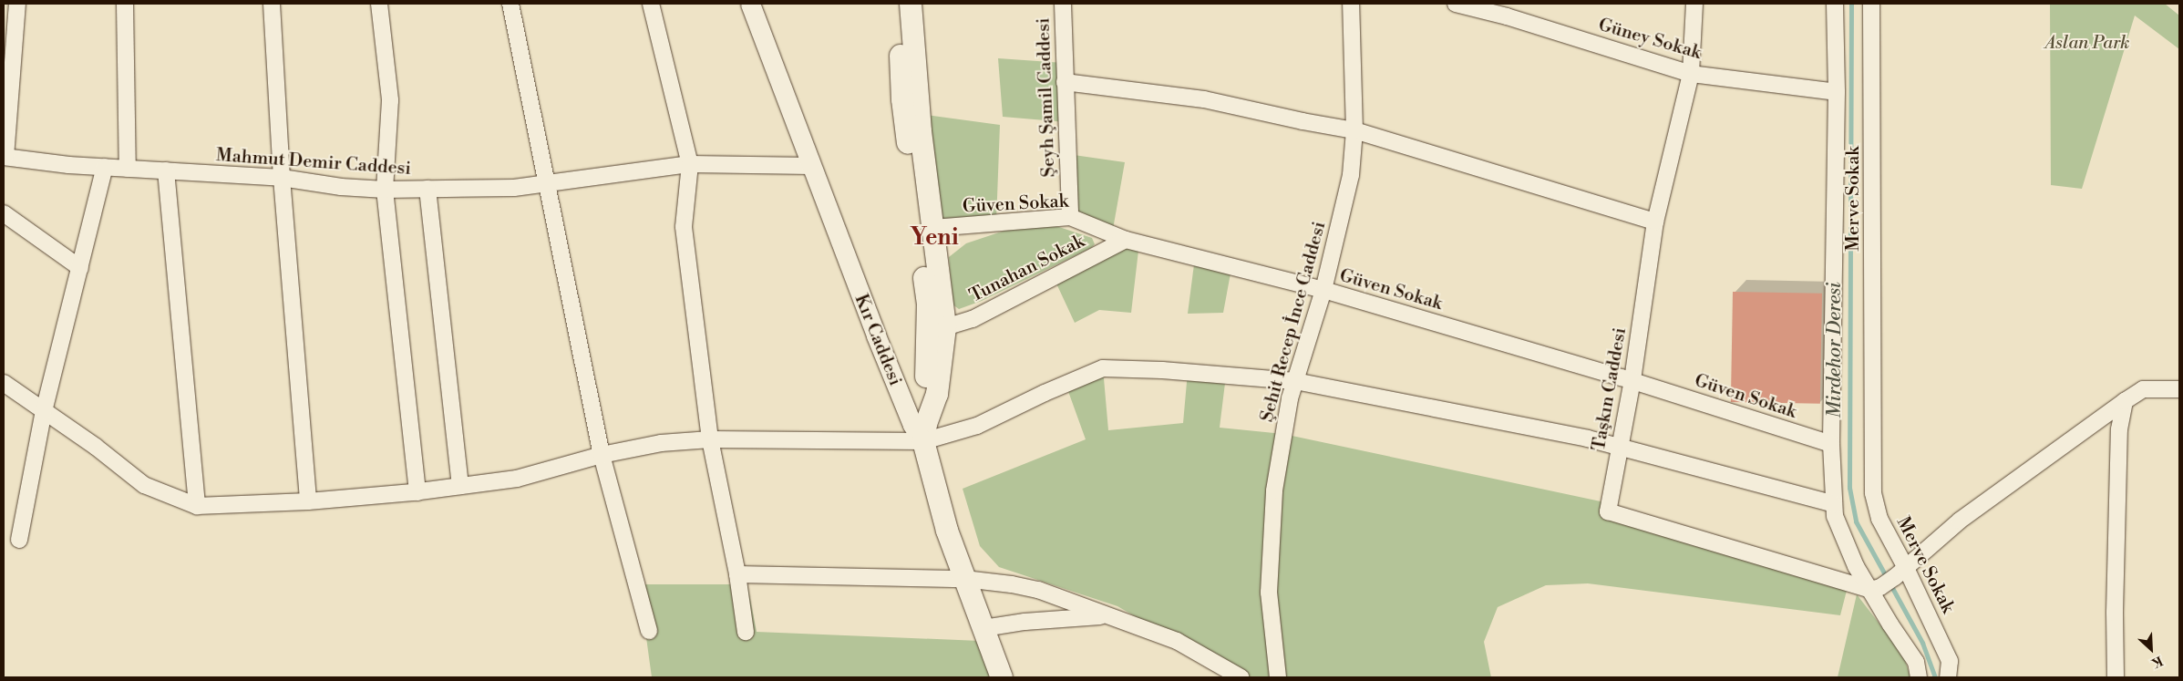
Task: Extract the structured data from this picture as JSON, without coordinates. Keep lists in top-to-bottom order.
{
  "streets": {
    "main road": ["Kır Caddesi"],
    "street": [
      "Güney Sokak",
      "Şeyh Şamil Caddesi",
      "Mahmut Demir Caddesi",
      "Merve Sokak",
      "Güven Sokak",
      "Tunahan Sokak",
      "Şehit Recep İnce Caddesi",
      "Taşkın Caddesi"
    ]
  },
  "crossings": [
    ["Güney Sokak", "Taşkın Caddesi"],
    ["Şeyh Şamil Caddesi", "Güven Sokak"],
    ["Mahmut Demir Caddesi", "Kır Caddesi"],
    ["Güven Sokak", "Tunahan Sokak"],
    ["Güven Sokak", "Şehit Recep İnce Caddesi"],
    ["Güven Sokak", "Taşkın Caddesi"]
  ],
  "districts": ["Yeni"],
  "water": ["Mirdehor Deresi"],
  "parks": ["Aslan Park"],
  "north": "bottom right"
}
